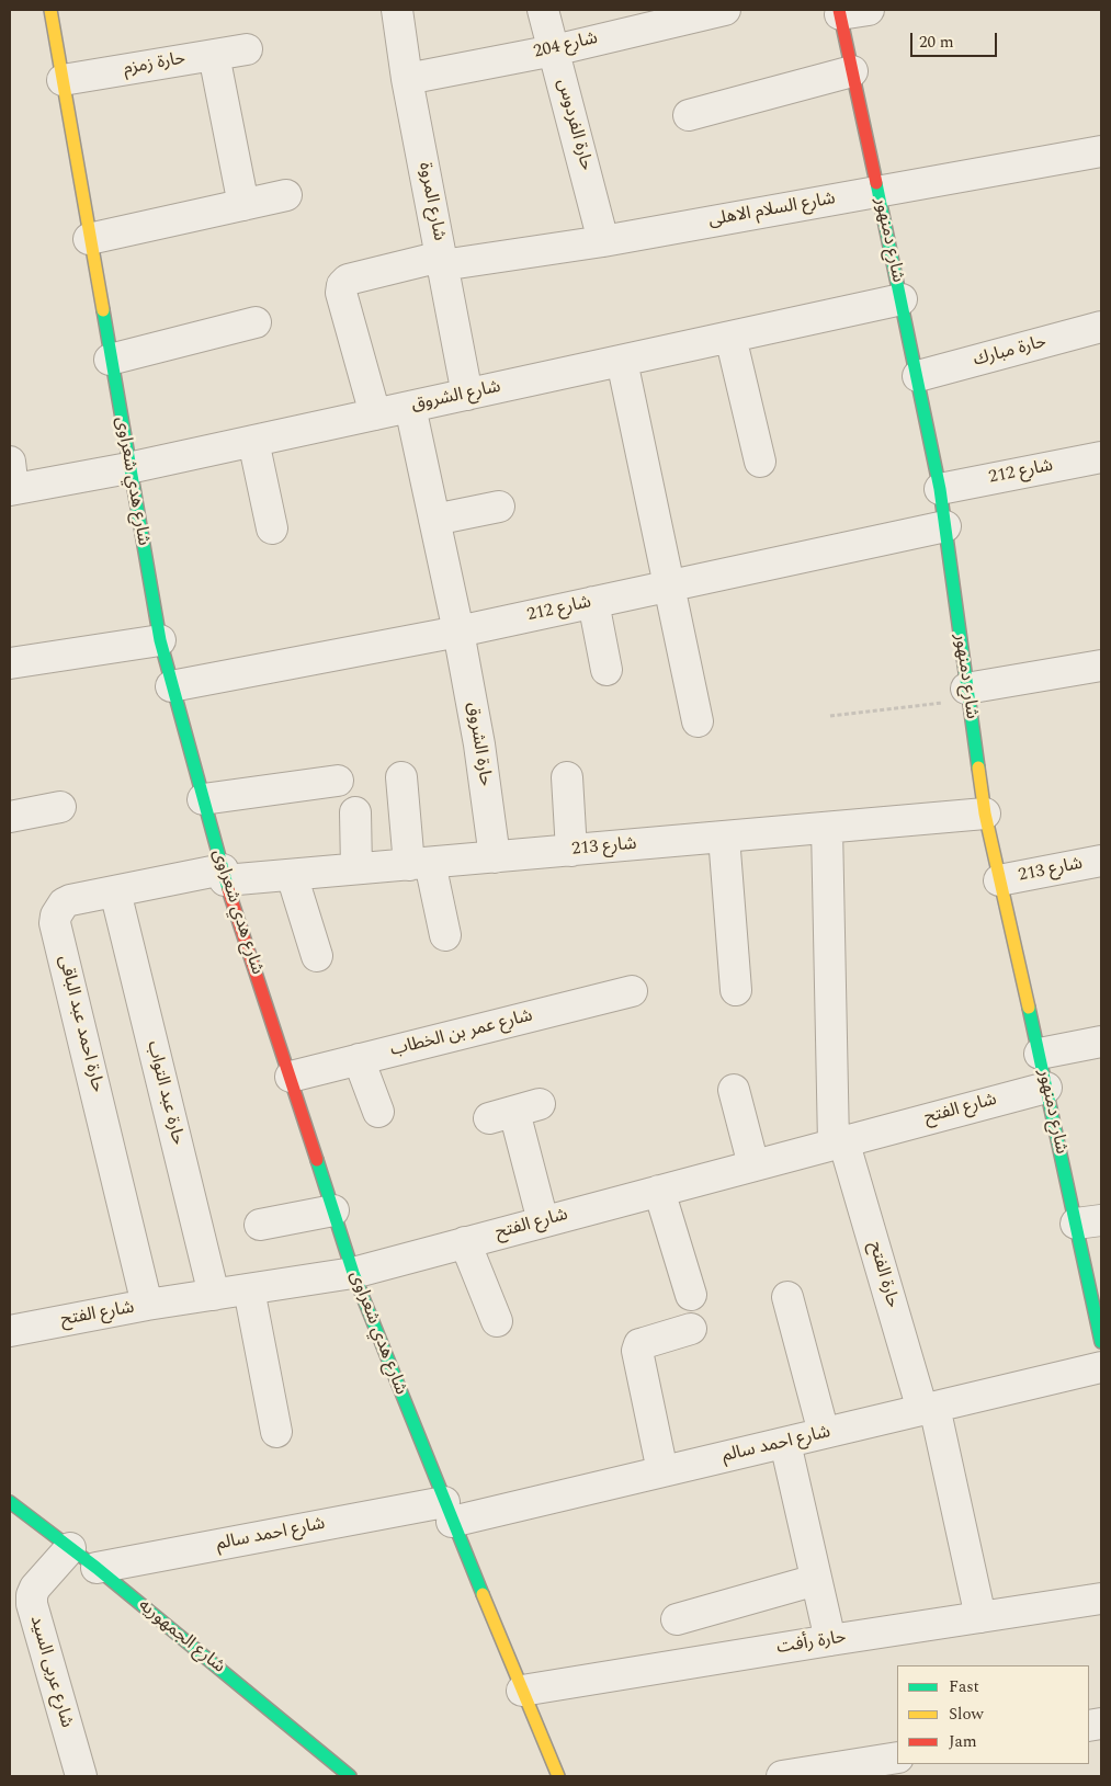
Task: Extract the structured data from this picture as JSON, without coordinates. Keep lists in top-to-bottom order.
{
  "streets": {
    "street": [
      "شارع 204",
      "حارة زمزم",
      "حارة الفردوس",
      "شارع المروة",
      "شارع السلام الاهلى",
      "شارع دمنهور",
      "حارة مبارك",
      "شارع الشروق",
      "شارع 212",
      "شارع هدي شعراوى",
      "حارة الشروق",
      "شارع 213",
      "حارة احمد عبد الباقى",
      "شارع عمر بن الخطاب",
      "حارة عبد التواب",
      "شارع الفتح",
      "حارة الفتح",
      "شارع احمد سالم",
      "شارع الجمهوريه",
      "حارة رأفت",
      "شارع عربى السيد"
    ]
  },
  "crossings": [
    ["شارع 204", "حارة الفردوس"],
    ["شارع 204", "شارع المروة"],
    ["حارة زمزم", "شارع هدي شعراوى"],
    ["حارة الفردوس", "شارع السلام الاهلى"],
    ["شارع المروة", "شارع السلام الاهلى"],
    ["شارع المروة", "شارع الشروق"],
    ["شارع السلام الاهلى", "شارع دمنهور"],
    ["شارع السلام الاهلى", "شارع الشروق"],
    ["شارع دمنهور", "حارة مبارك"],
    ["شارع دمنهور", "شارع الشروق"],
    ["شارع دمنهور", "شارع 212"],
    ["شارع دمنهور", "شارع 213"],
    ["شارع دمنهور", "شارع الفتح"],
    ["شارع الشروق", "شارع هدي شعراوى"],
    ["شارع الشروق", "حارة الشروق"],
    ["شارع 212", "شارع هدي شعراوى"],
    ["شارع 212", "حارة الشروق"],
    ["شارع هدي شعراوى", "شارع 213"],
    ["شارع هدي شعراوى", "حارة احمد عبد الباقى"],
    ["شارع هدي شعراوى", "شارع عمر بن الخطاب"],
    ["شارع هدي شعراوى", "شارع الفتح"],
    ["شارع هدي شعراوى", "شارع احمد سالم"],
    ["شارع هدي شعراوى", "حارة رأفت"],
    ["حارة الشروق", "شارع 213"],
    ["شارع 213", "حارة احمد عبد الباقى"],
    ["شارع 213", "حارة الفتح"],
    ["حارة احمد عبد الباقى", "حارة عبد التواب"],
    ["حارة احمد عبد الباقى", "شارع الفتح"],
    ["حارة عبد التواب", "شارع الفتح"],
    ["شارع الفتح", "حارة الفتح"],
    ["حارة الفتح", "شارع احمد سالم"],
    ["حارة الفتح", "حارة رأفت"],
    ["شارع احمد سالم", "شارع الجمهوريه"],
    ["شارع الجمهوريه", "شارع عربى السيد"]
  ],
  "legend": ["Fast", "Slow", "Jam"],
  "scale_bar": "20 m"
}
